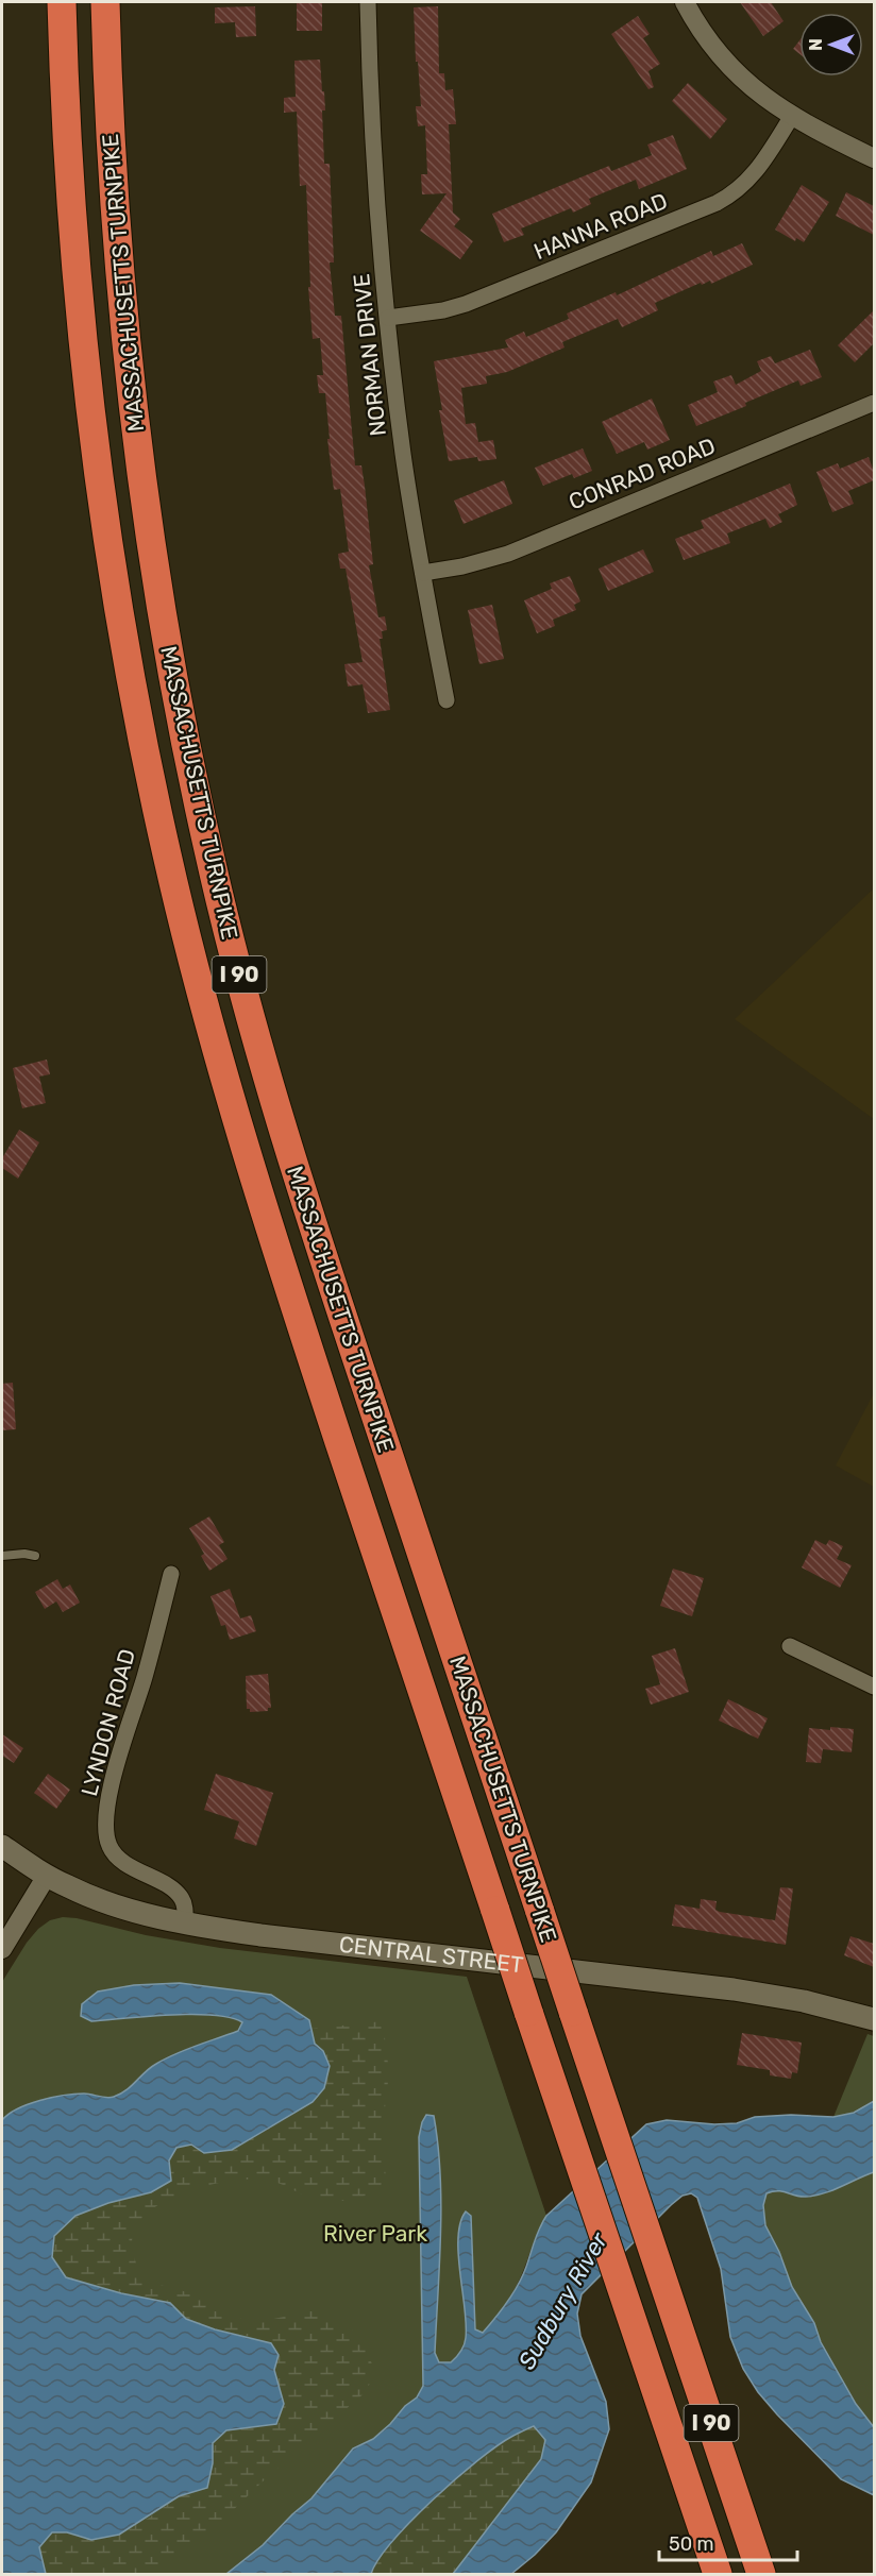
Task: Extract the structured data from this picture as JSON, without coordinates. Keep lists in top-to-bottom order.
{
  "streets": {
    "highway": ["MASSACHUSETTS TURNPIKE", "I 90"],
    "main road": ["CENTRAL STREET"],
    "street": [
      "HANNA ROAD",
      "NORMAN DRIVE",
      "CONRAD ROAD",
      "LYNDON ROAD"
    ]
  },
  "crossings": [
    ["HANNA ROAD", "NORMAN DRIVE"],
    ["NORMAN DRIVE", "CONRAD ROAD"],
    ["LYNDON ROAD", "CENTRAL STREET"]
  ],
  "water": ["Sudbury River"],
  "parks": ["River Park"],
  "scale_bar": "50 m",
  "north": "left"
}
